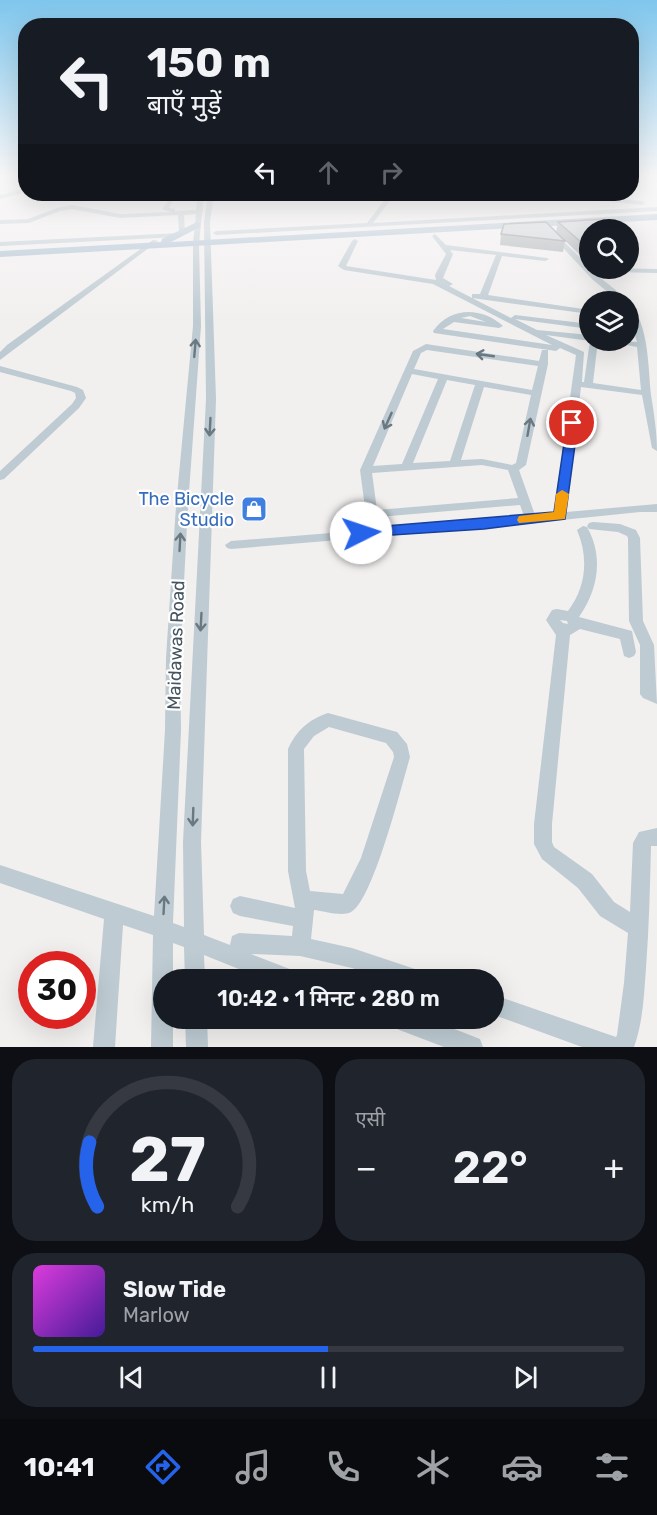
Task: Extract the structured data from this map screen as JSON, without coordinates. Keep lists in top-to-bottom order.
{
  "streets": {
    "street": ["Maidawas Road"]
  },
  "places": {
    "shop": ["The Bicycle Studio"]
  },
  "page": {
    "turn": ["150 m", "बाएँ मुड़ें"],
    "limit": "30",
    "trip": "10:42 · 1 मिनट · 280 m",
    "tile": "एसी",
    "heat": ["−", "22°", "+"],
    "song": ["Slow Tide", "Marlow"],
    "tabs": "10:41",
    "gauge": ["27", "km/h"]
  }
}
